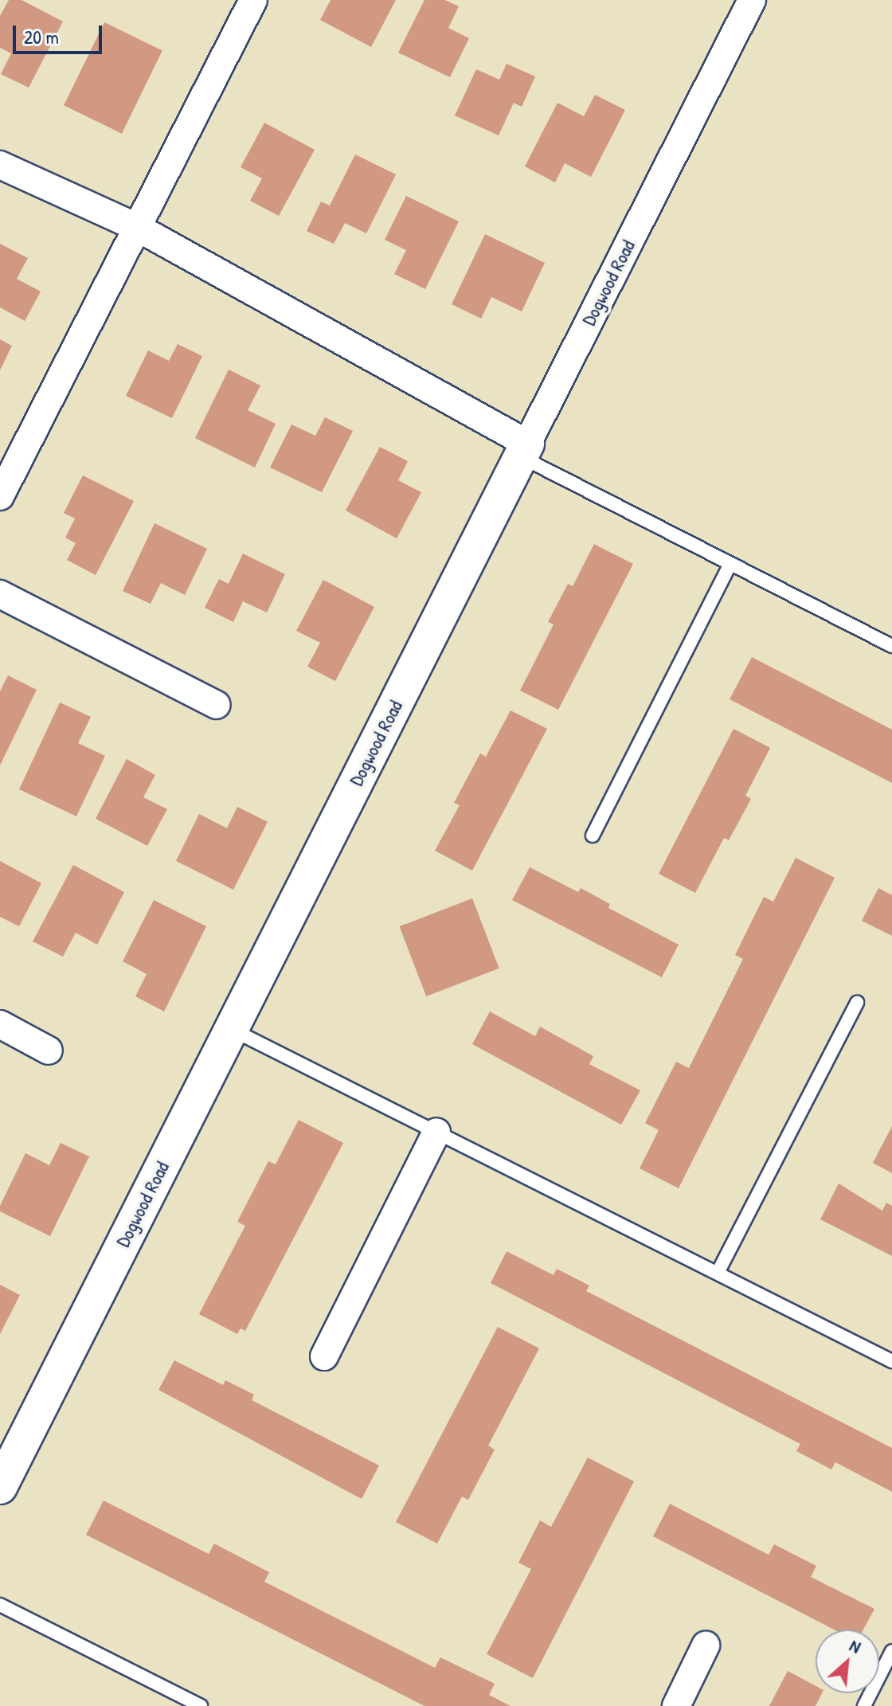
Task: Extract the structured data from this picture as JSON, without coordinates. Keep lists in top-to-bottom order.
{
  "streets": {
    "street": ["Dogwood Road"]
  },
  "scale_bar": "20 m",
  "north": "top right"
}
